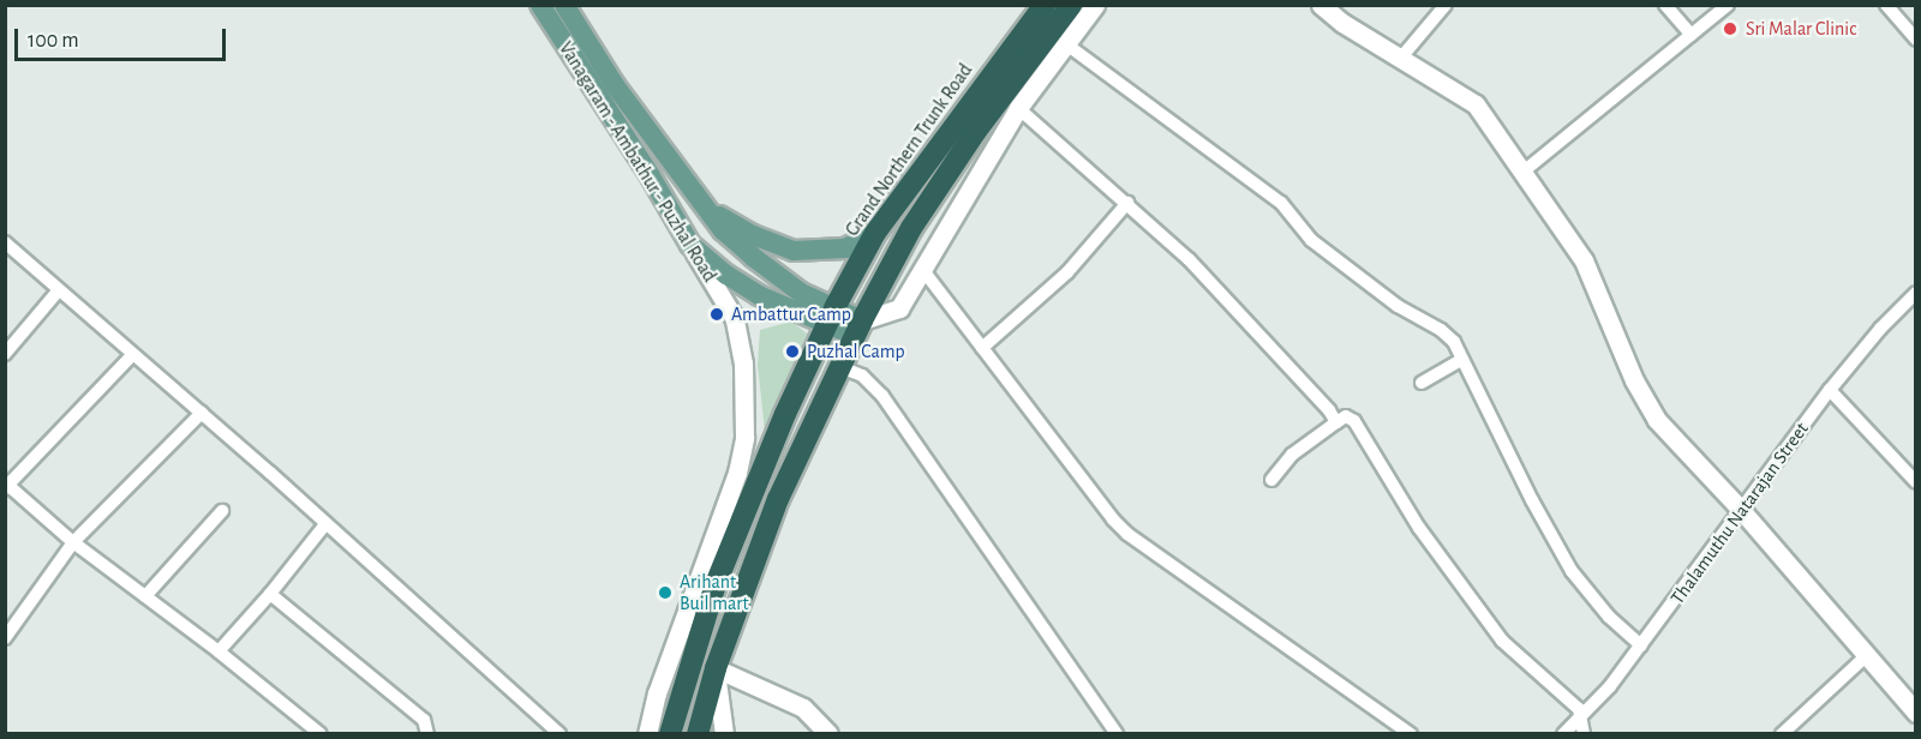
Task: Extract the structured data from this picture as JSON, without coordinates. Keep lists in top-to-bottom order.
{
  "streets": {
    "highway": ["Grand Northern Trunk Road"],
    "main road": ["Vanagaram - Ambathur - Puzhal Road"],
    "street": ["Thalamuthu Natarajan Street"]
  },
  "places": [
    "Sri Malar Clinic",
    "Ambattur Camp",
    "Puzhal Camp",
    "Arihant Buil mart"
  ],
  "scale_bar": "100 m"
}
